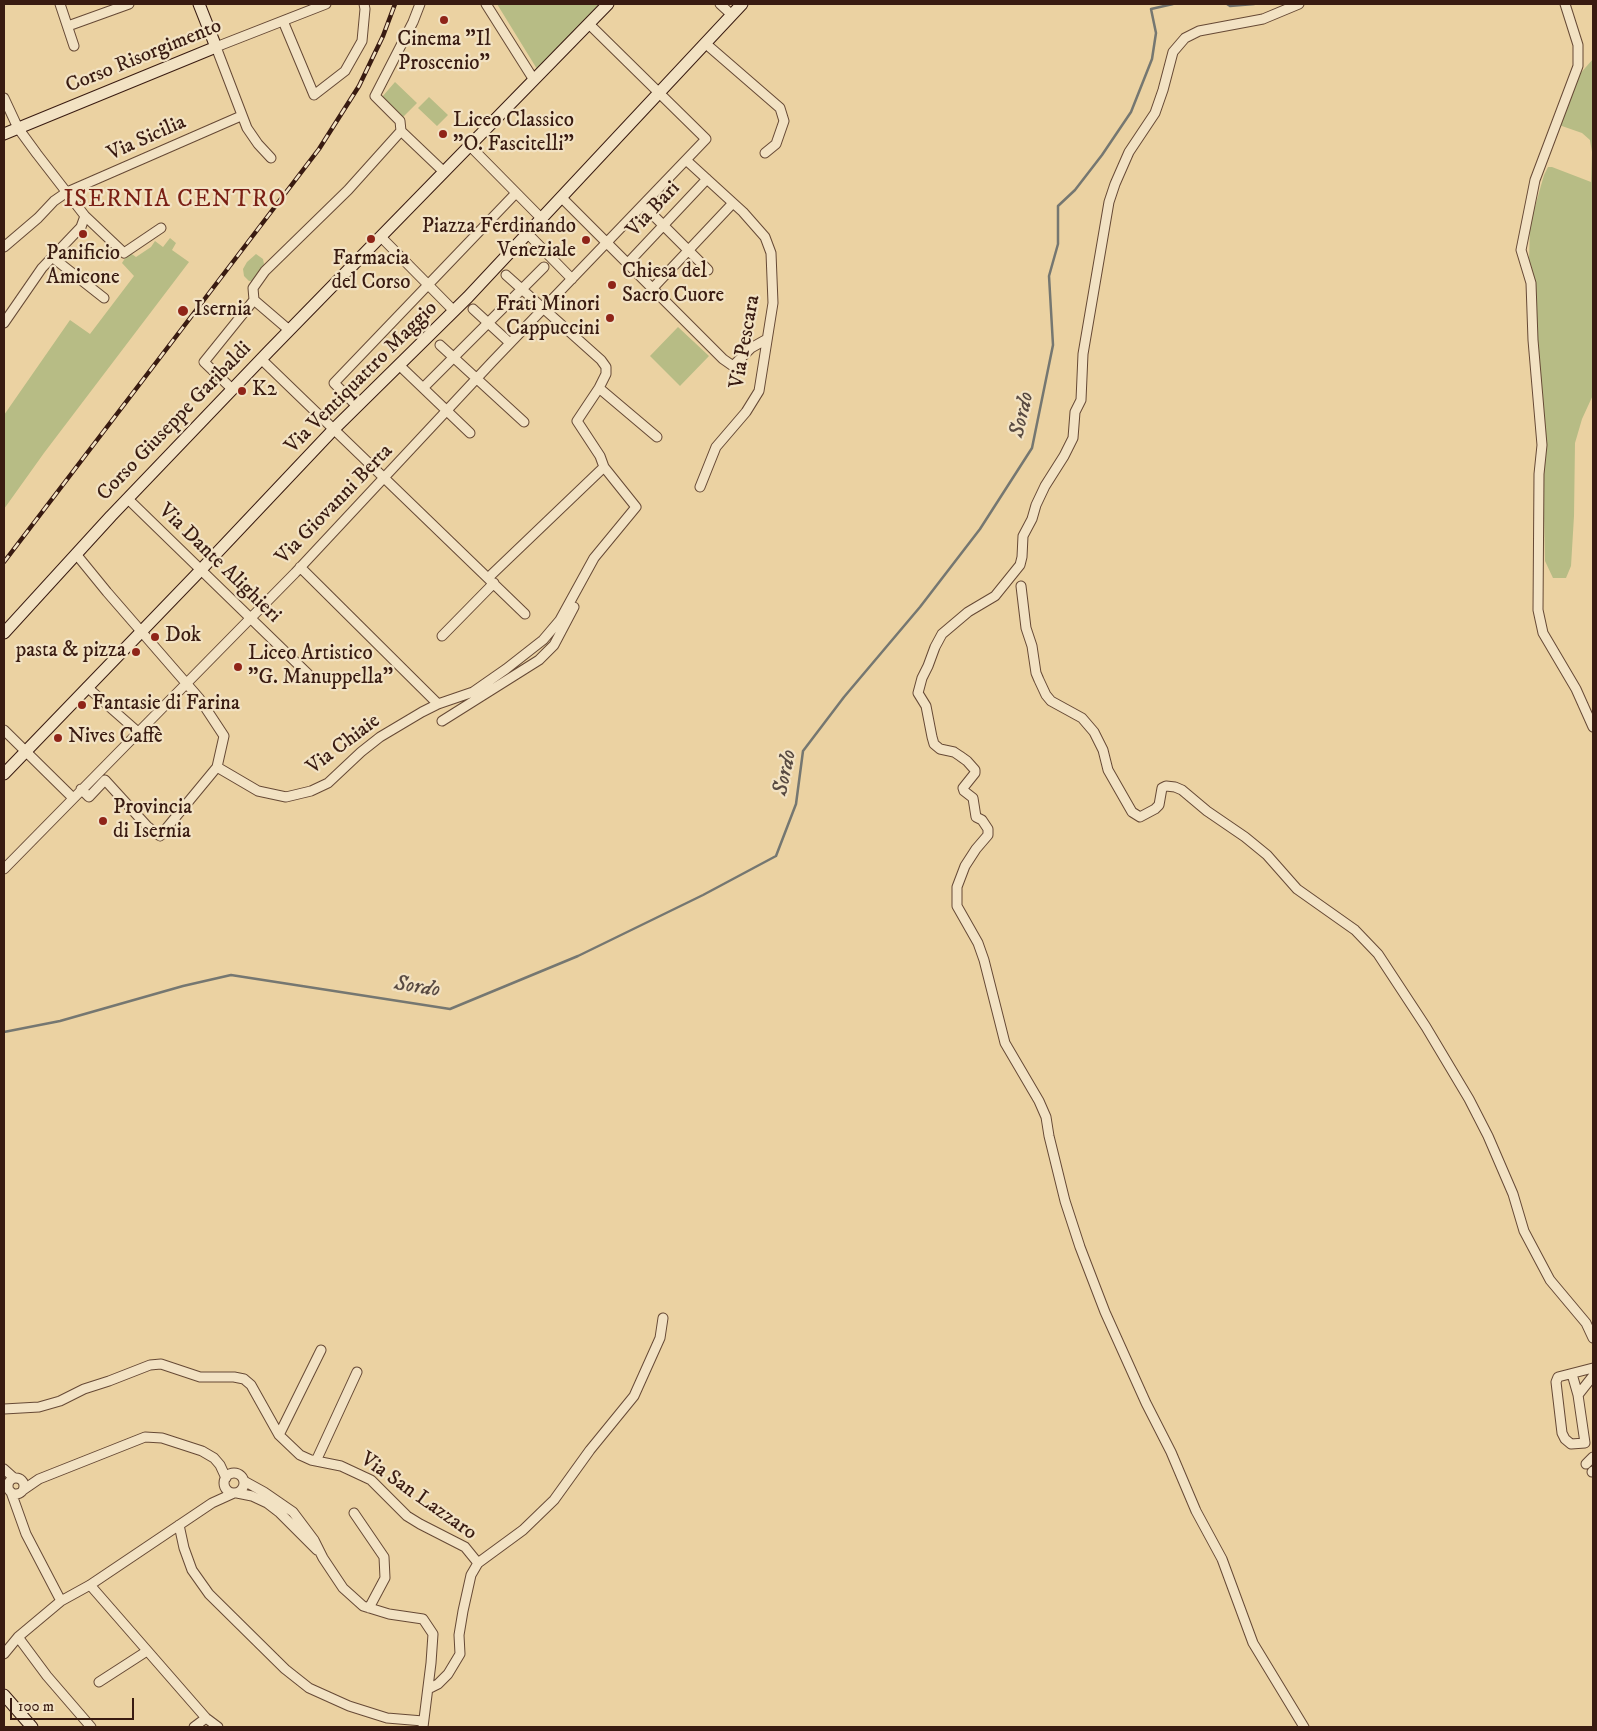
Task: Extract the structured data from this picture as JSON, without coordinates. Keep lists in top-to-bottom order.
{
  "streets": {
    "main road": ["Corso Risorgimento", "Via Ventiquattro Maggio", "Corso Giuseppe Garibaldi"],
    "street": [
      "Via Sicilia",
      "Via Bari",
      "Via Pescara",
      "Via Giovanni Berta",
      "Via Dante Alighieri",
      "Via Chiaie",
      "Via San Lazzaro"
    ]
  },
  "crossings": [
    ["Via Bari", "Via Pescara"],
    ["Via Pescara", "Via Giovanni Berta"],
    ["Via Ventiquattro Maggio", "Via Giovanni Berta"],
    ["Via Ventiquattro Maggio", "Via Dante Alighieri"],
    ["Corso Giuseppe Garibaldi", "Via Dante Alighieri"],
    ["Via Giovanni Berta", "Via Dante Alighieri"]
  ],
  "districts": ["ISERNIA CENTRO"],
  "water": ["Sordo"],
  "places": [
    "Cinema \"Il Proscenio\"",
    "Liceo Classico \"O. Fascitelli\"",
    "Panificio Amicone",
    "Farmacia del Corso",
    "Piazza Ferdinando Veneziale",
    "Chiesa del Sacro Cuore",
    "Isernia",
    "Frati Minori Cappuccini",
    "K2",
    "Dok",
    "pasta & pizza",
    "Liceo Artistico \"G. Manuppella\"",
    "Fantasie di Farina",
    "Nives Caffè",
    "Provincia di Isernia"
  ],
  "scale_bar": "100 m"
}
